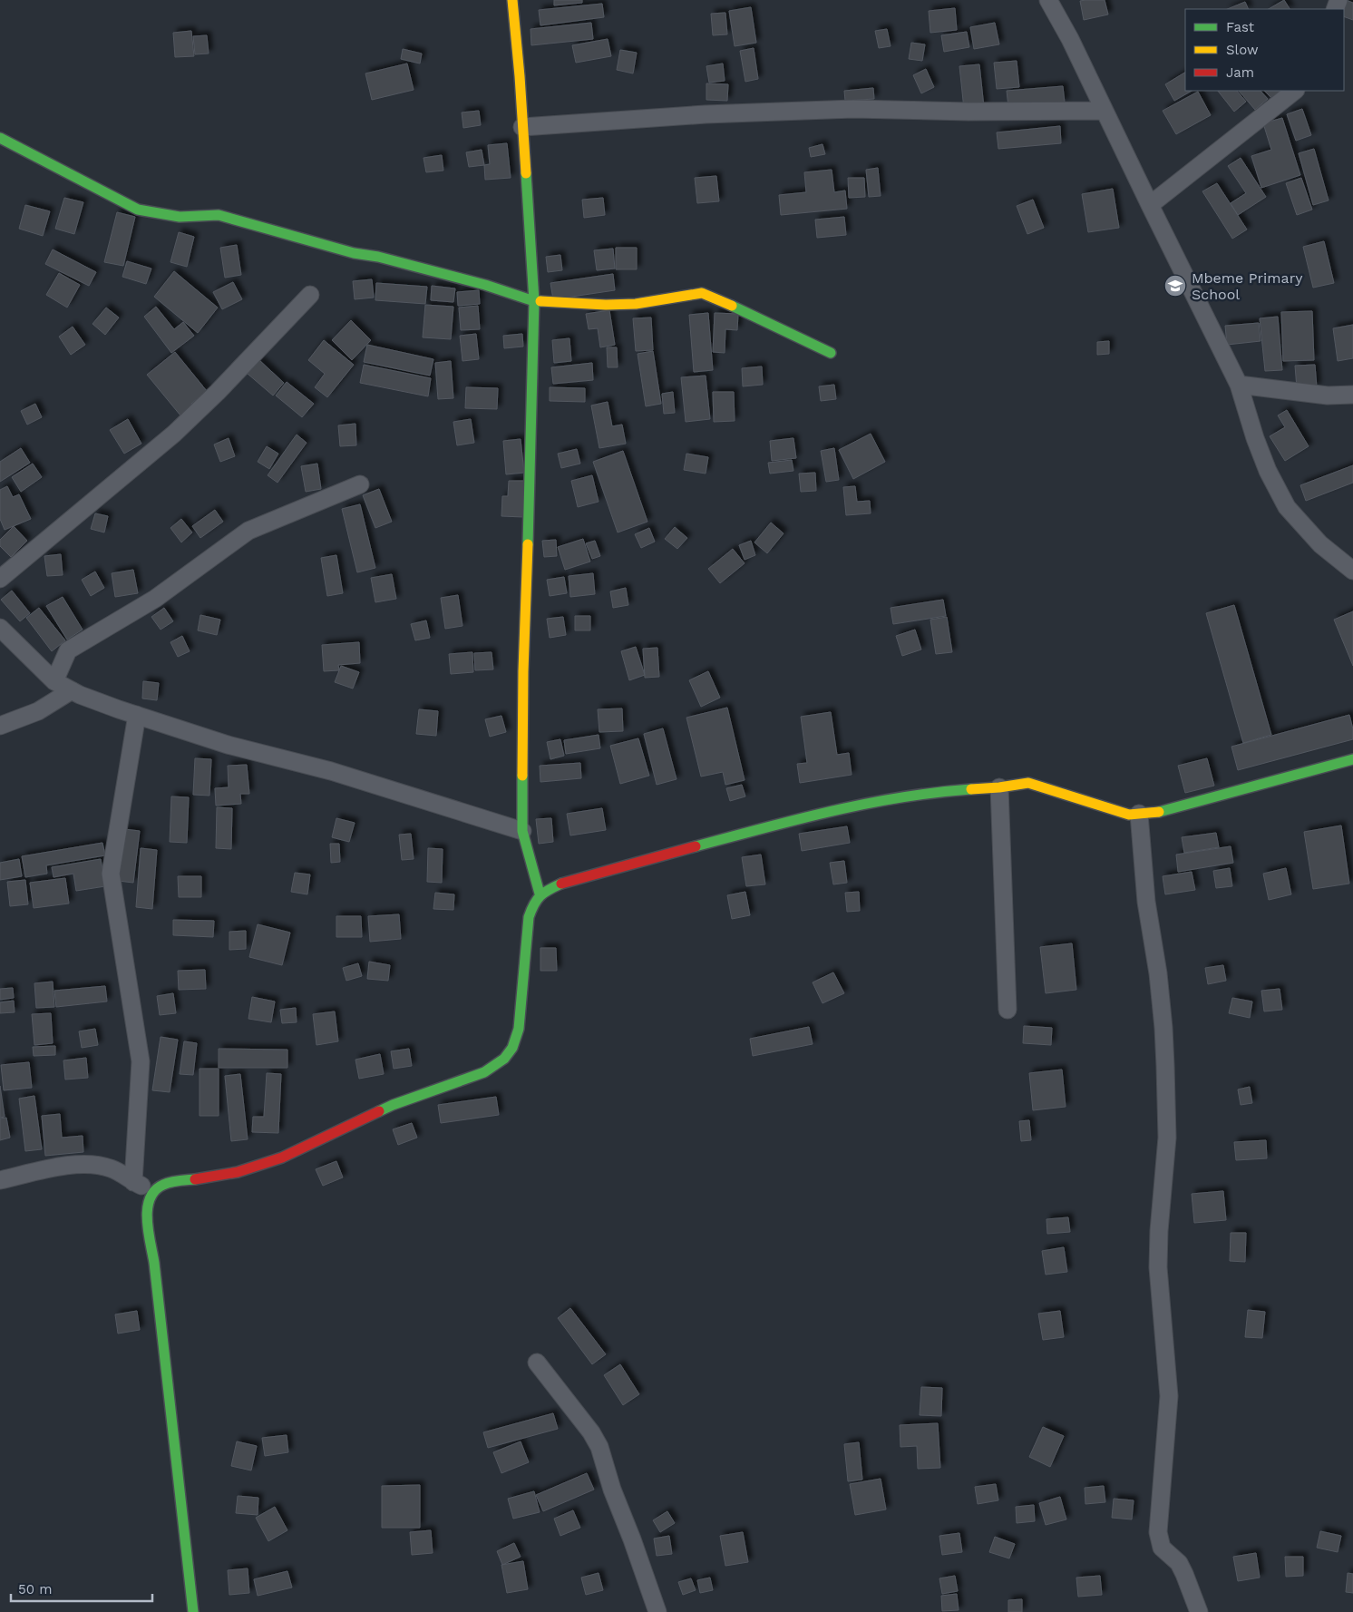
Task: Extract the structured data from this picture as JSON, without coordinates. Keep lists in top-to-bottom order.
{
  "places": {
    "school or university": ["Mbeme Primary School"]
  },
  "legend": ["Fast", "Slow", "Jam"],
  "scale_bar": "50 m"
}
